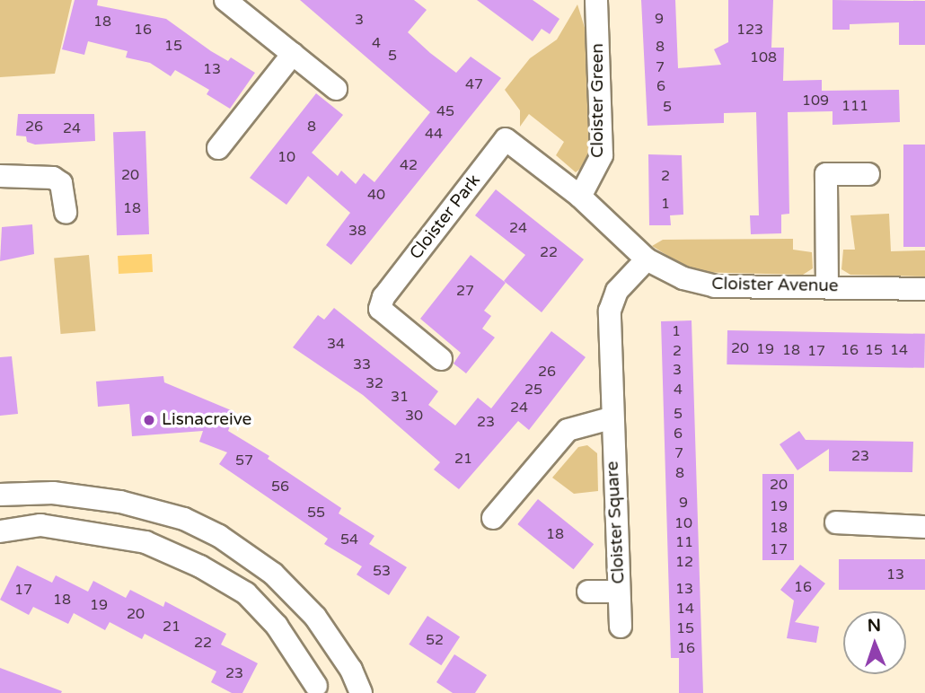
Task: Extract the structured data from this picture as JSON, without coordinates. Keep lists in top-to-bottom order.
{
  "streets": {
    "street": [
      "Cloister Green",
      "Cloister Park",
      "Cloister Avenue",
      "Cloister Square"
    ]
  },
  "crossings": [
    ["Cloister Green", "Cloister Park"],
    ["Cloister Green", "Cloister Avenue"],
    ["Cloister Park", "Cloister Avenue"],
    ["Cloister Avenue", "Cloister Square"]
  ],
  "places": ["Lisnacreive"],
  "house_numbers": [
    "9",
    "3",
    "18",
    "16",
    "123",
    "4",
    "15",
    "8",
    "5",
    "108",
    "7",
    "13",
    "47",
    "6",
    "109",
    "111",
    "5",
    "45",
    "26",
    "8",
    "24",
    "44",
    "10",
    "42",
    "20",
    "2",
    "40",
    "1",
    "18",
    "24",
    "38",
    "22",
    "27",
    "1",
    "34",
    "20",
    "19",
    "18",
    "16",
    "15",
    "14",
    "2",
    "17",
    "33",
    "3",
    "26",
    "32",
    "25",
    "4",
    "31",
    "24",
    "5",
    "30",
    "23",
    "6",
    "7",
    "23",
    "21",
    "57",
    "8",
    "20",
    "56",
    "9",
    "19",
    "55",
    "10",
    "18",
    "18",
    "54",
    "11",
    "17",
    "12",
    "53",
    "13",
    "16",
    "13",
    "17",
    "18",
    "19",
    "14",
    "20",
    "21",
    "15",
    "52",
    "22",
    "16",
    "23"
  ],
  "north": "top"
}
